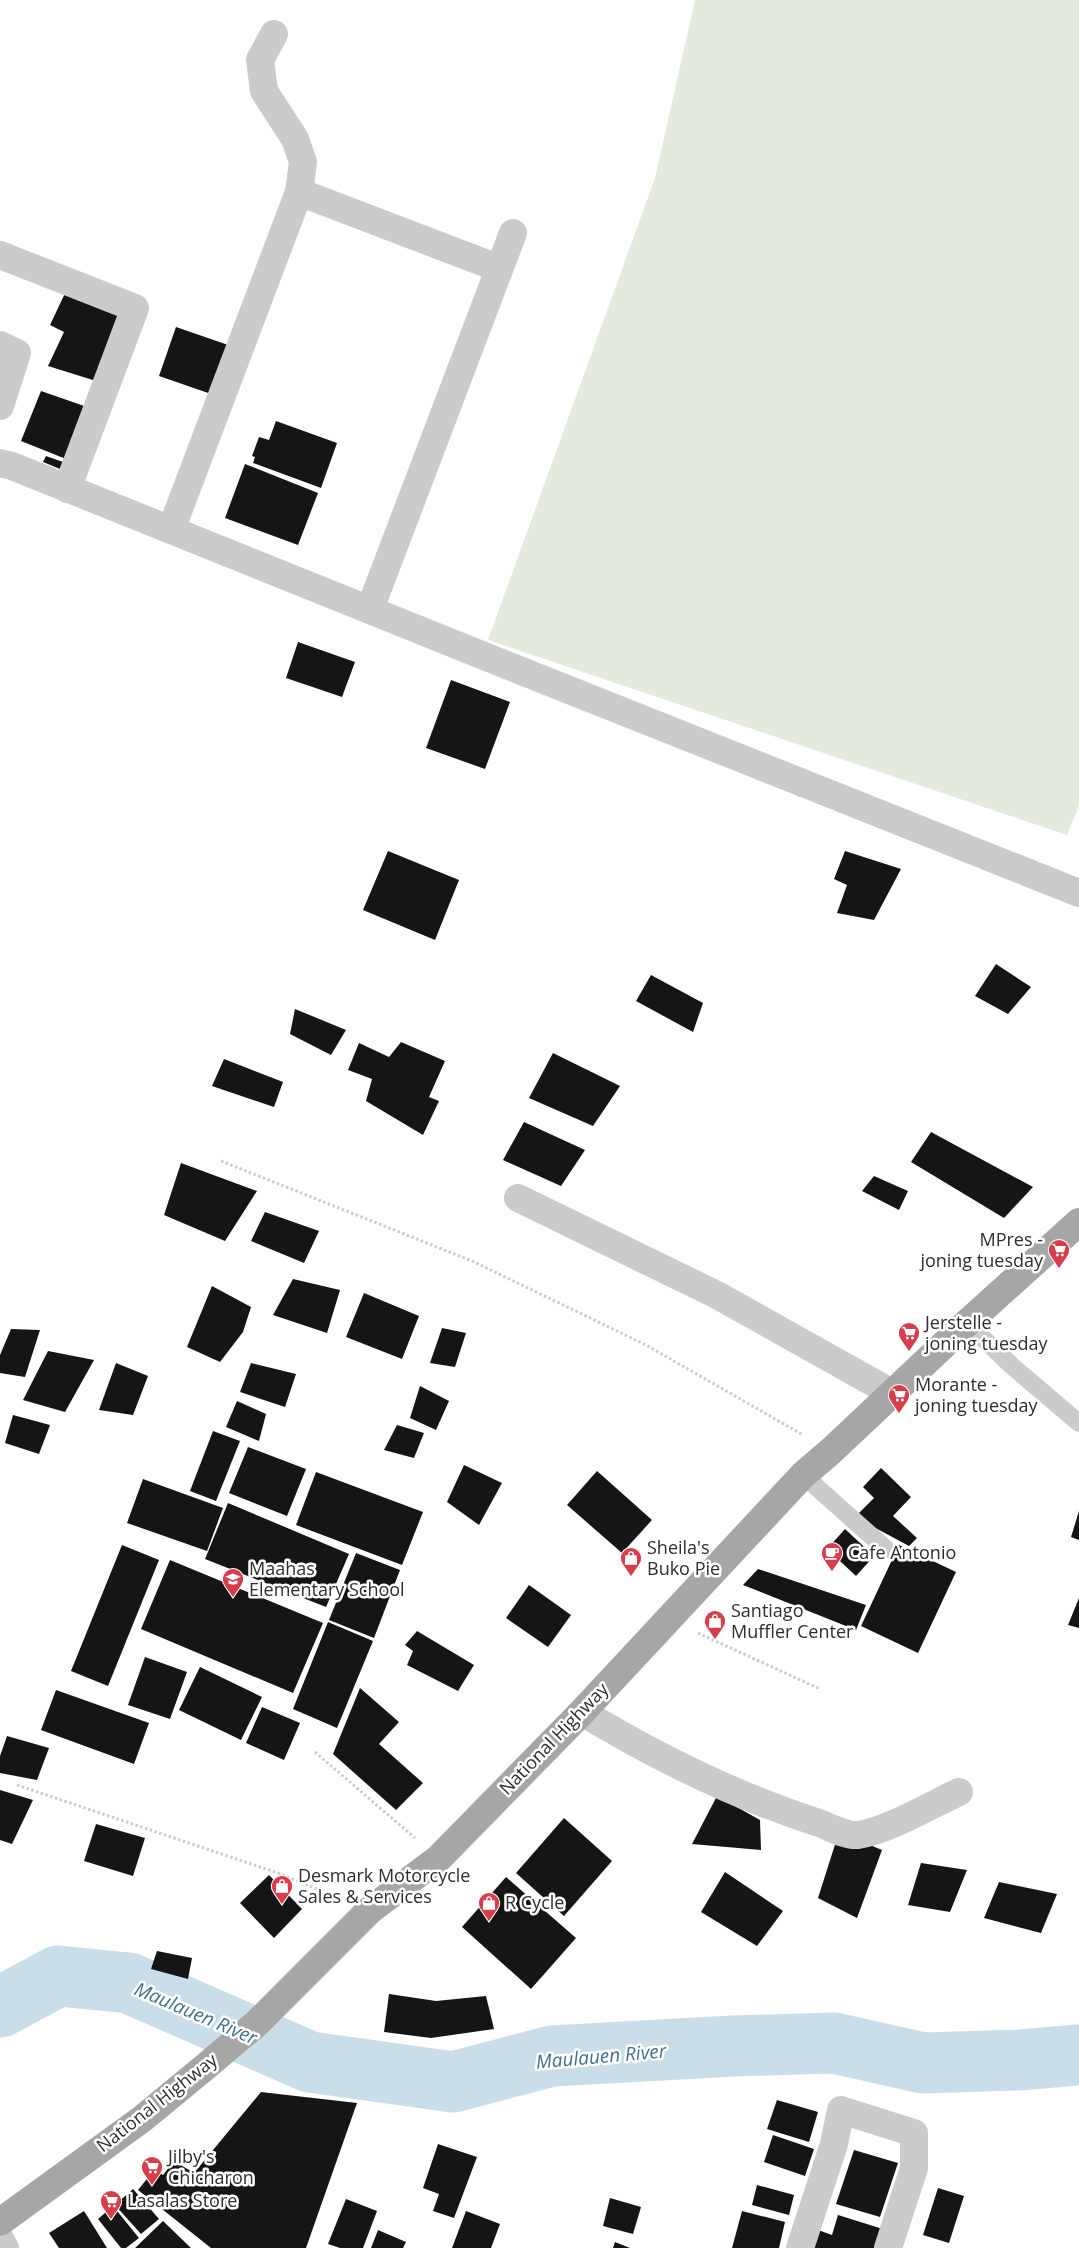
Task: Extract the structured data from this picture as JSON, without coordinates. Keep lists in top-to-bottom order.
{
  "streets": {
    "main road": ["National Highway"]
  },
  "water": ["Maulauen River"],
  "places": {
    "supermarket": [
      "MPres - joning tuesday",
      "Jerstelle - joning tuesday",
      "Morante - joning tuesday",
      "Jilby's Chicharon",
      "Lasalas Store"
    ],
    "cafe": ["Cafe Antonio"],
    "shop": [
      "Sheila's Buko Pie",
      "Santiago Muffler Center",
      "Desmark Motorcycle Sales & Services",
      "R Cycle"
    ],
    "school or university": ["Maahas Elementary School"]
  }
}
